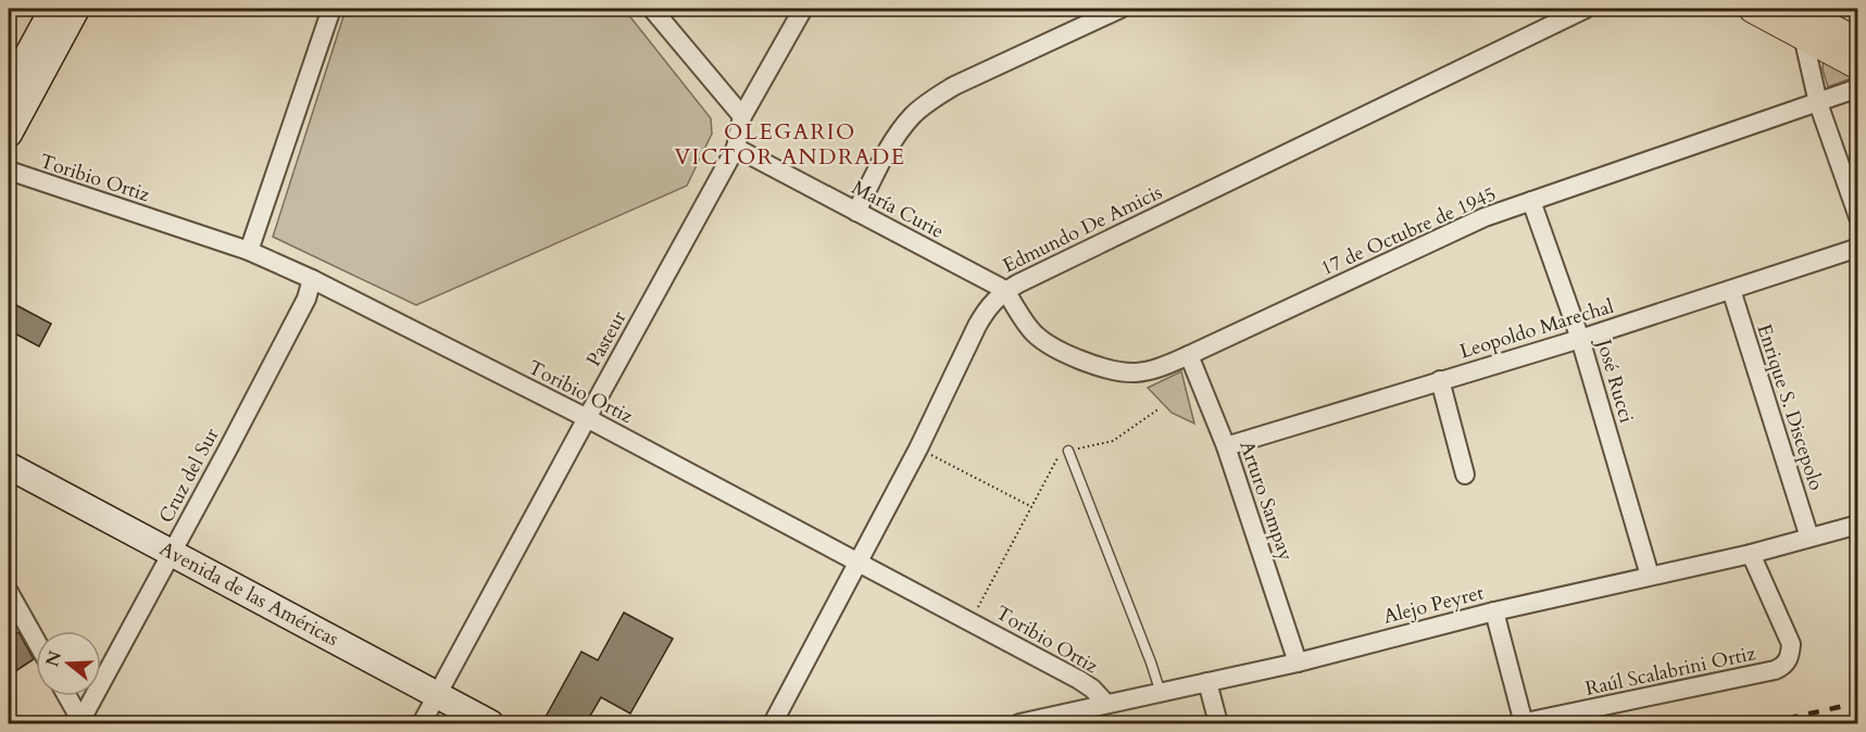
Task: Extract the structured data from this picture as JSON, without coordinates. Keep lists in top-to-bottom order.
{
  "streets": {
    "main road": ["Avenida de las Américas"],
    "street": [
      "Toribio Ortiz",
      "María Curie",
      "Edmundo De Amicis",
      "17 de Octubre de 1945",
      "Leopoldo Marechal",
      "Pasteur",
      "José Rucci",
      "Enrique S. Discepolo",
      "Cruz del Sur",
      "Arturo Sampay",
      "Alejo Peyret",
      "Raúl Scalabrini Ortiz"
    ]
  },
  "crossings": [
    ["Toribio Ortiz", "Edmundo De Amicis"],
    ["Toribio Ortiz", "Pasteur"],
    ["Toribio Ortiz", "Cruz del Sur"],
    ["Toribio Ortiz", "Alejo Peyret"],
    ["María Curie", "Edmundo De Amicis"],
    ["María Curie", "17 de Octubre de 1945"],
    ["María Curie", "Pasteur"],
    ["Edmundo De Amicis", "17 de Octubre de 1945"],
    ["17 de Octubre de 1945", "José Rucci"],
    ["17 de Octubre de 1945", "Arturo Sampay"],
    ["Leopoldo Marechal", "José Rucci"],
    ["Leopoldo Marechal", "Enrique S. Discepolo"],
    ["Leopoldo Marechal", "Arturo Sampay"],
    ["Pasteur", "Avenida de las Américas"],
    ["José Rucci", "Alejo Peyret"],
    ["Enrique S. Discepolo", "Alejo Peyret"],
    ["Cruz del Sur", "Avenida de las Américas"],
    ["Arturo Sampay", "Alejo Peyret"],
    ["Alejo Peyret", "Raúl Scalabrini Ortiz"]
  ],
  "districts": ["OLEGARIO VICTOR ANDRADE"],
  "north": "left"
}
